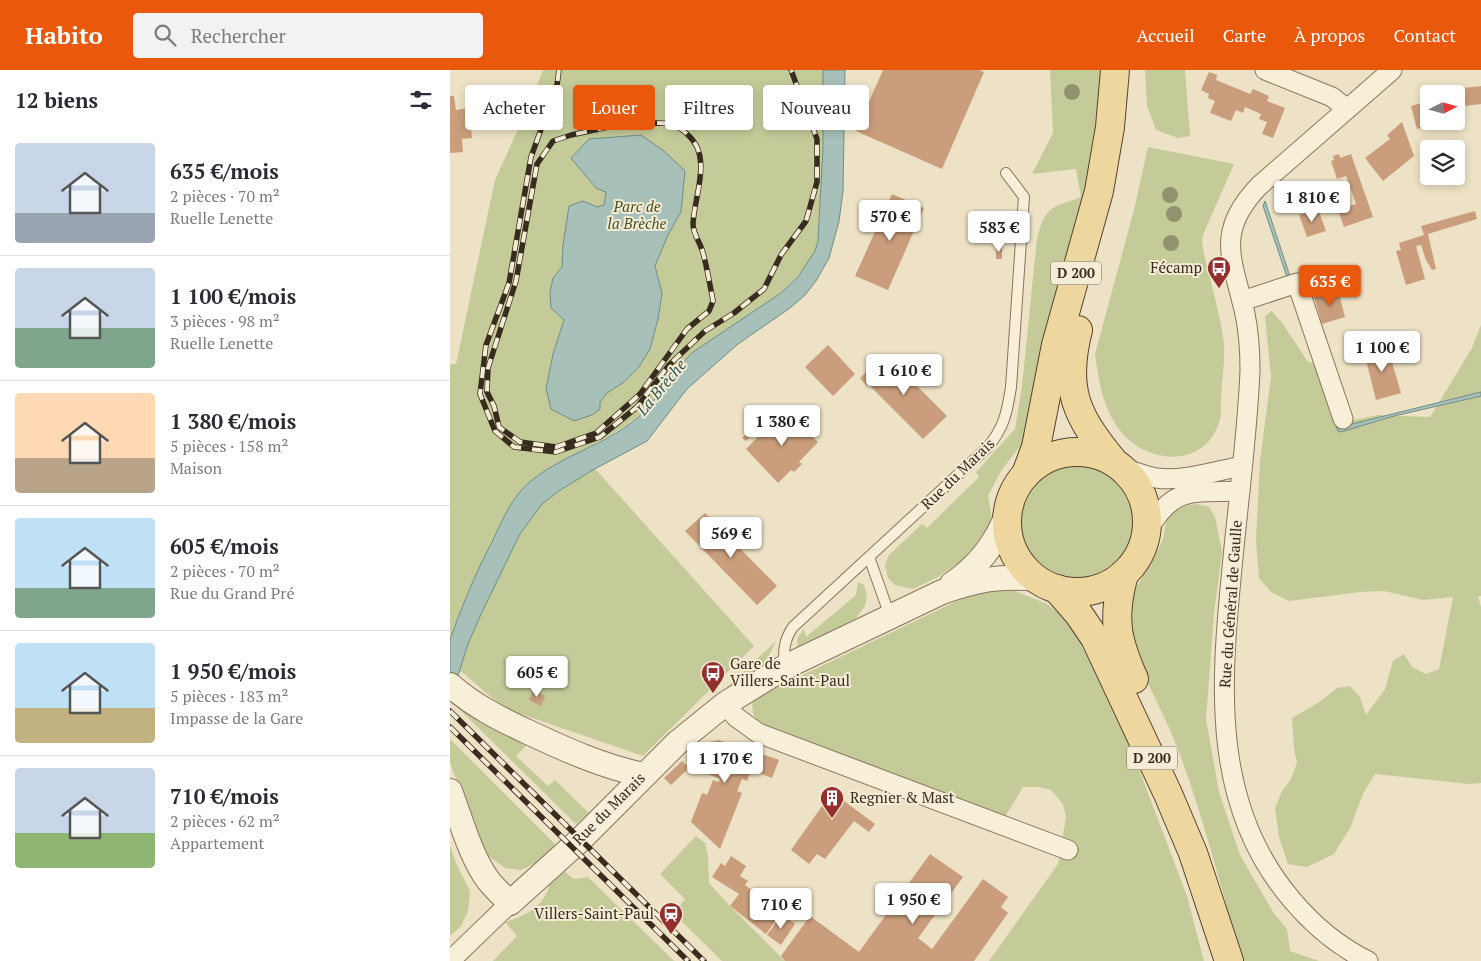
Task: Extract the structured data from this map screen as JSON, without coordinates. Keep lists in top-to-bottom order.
{
  "streets": {
    "main road": ["D 200"],
    "street": ["Rue du Marais", "Rue du Général de Gaulle"]
  },
  "crossings": [
    ["D 200", "Rue du Marais"]
  ],
  "water": ["La Brèche"],
  "parks": ["Parc de la Brèche"],
  "places": {
    "bus stop": ["Fécamp", "Gare de Villers-Saint-Paul"],
    "building": ["Regnier & Mast"],
    "station": ["Villers-Saint-Paul"]
  },
  "north": "right",
  "page": {
    "header": "Habito",
    "search": "Rechercher",
    "nav": [
      "Accueil",
      "Carte",
      "À propos",
      "Contact"
    ],
    "heading": "12 biens",
    "chip": [
      "Acheter",
      "Louer",
      "Filtres",
      "Nouveau"
    ],
    "list": [
      {
        "name": "635 €/mois",
        "note": "2 pièces · 70 m² · Ruelle Lenette"
      },
      {
        "name": "1 100 €/mois",
        "note": "3 pièces · 98 m² · Ruelle Lenette"
      },
      {
        "name": "1 380 €/mois",
        "note": "5 pièces · 158 m² · Maison"
      },
      {
        "name": "605 €/mois",
        "note": "2 pièces · 70 m² · Rue du Grand Pré"
      },
      {
        "name": "1 950 €/mois",
        "note": "5 pièces · 183 m² · Impasse de la Gare"
      },
      {
        "name": "710 €/mois",
        "note": "2 pièces · 62 m² · Appartement"
      }
    ],
    "price": [
      "1 810 €",
      "570 €",
      "583 €",
      "635 €",
      "1 100 €",
      "1 610 €",
      "1 380 €",
      "569 €",
      "605 €",
      "1 170 €",
      "1 950 €",
      "710 €"
    ]
  }
}
